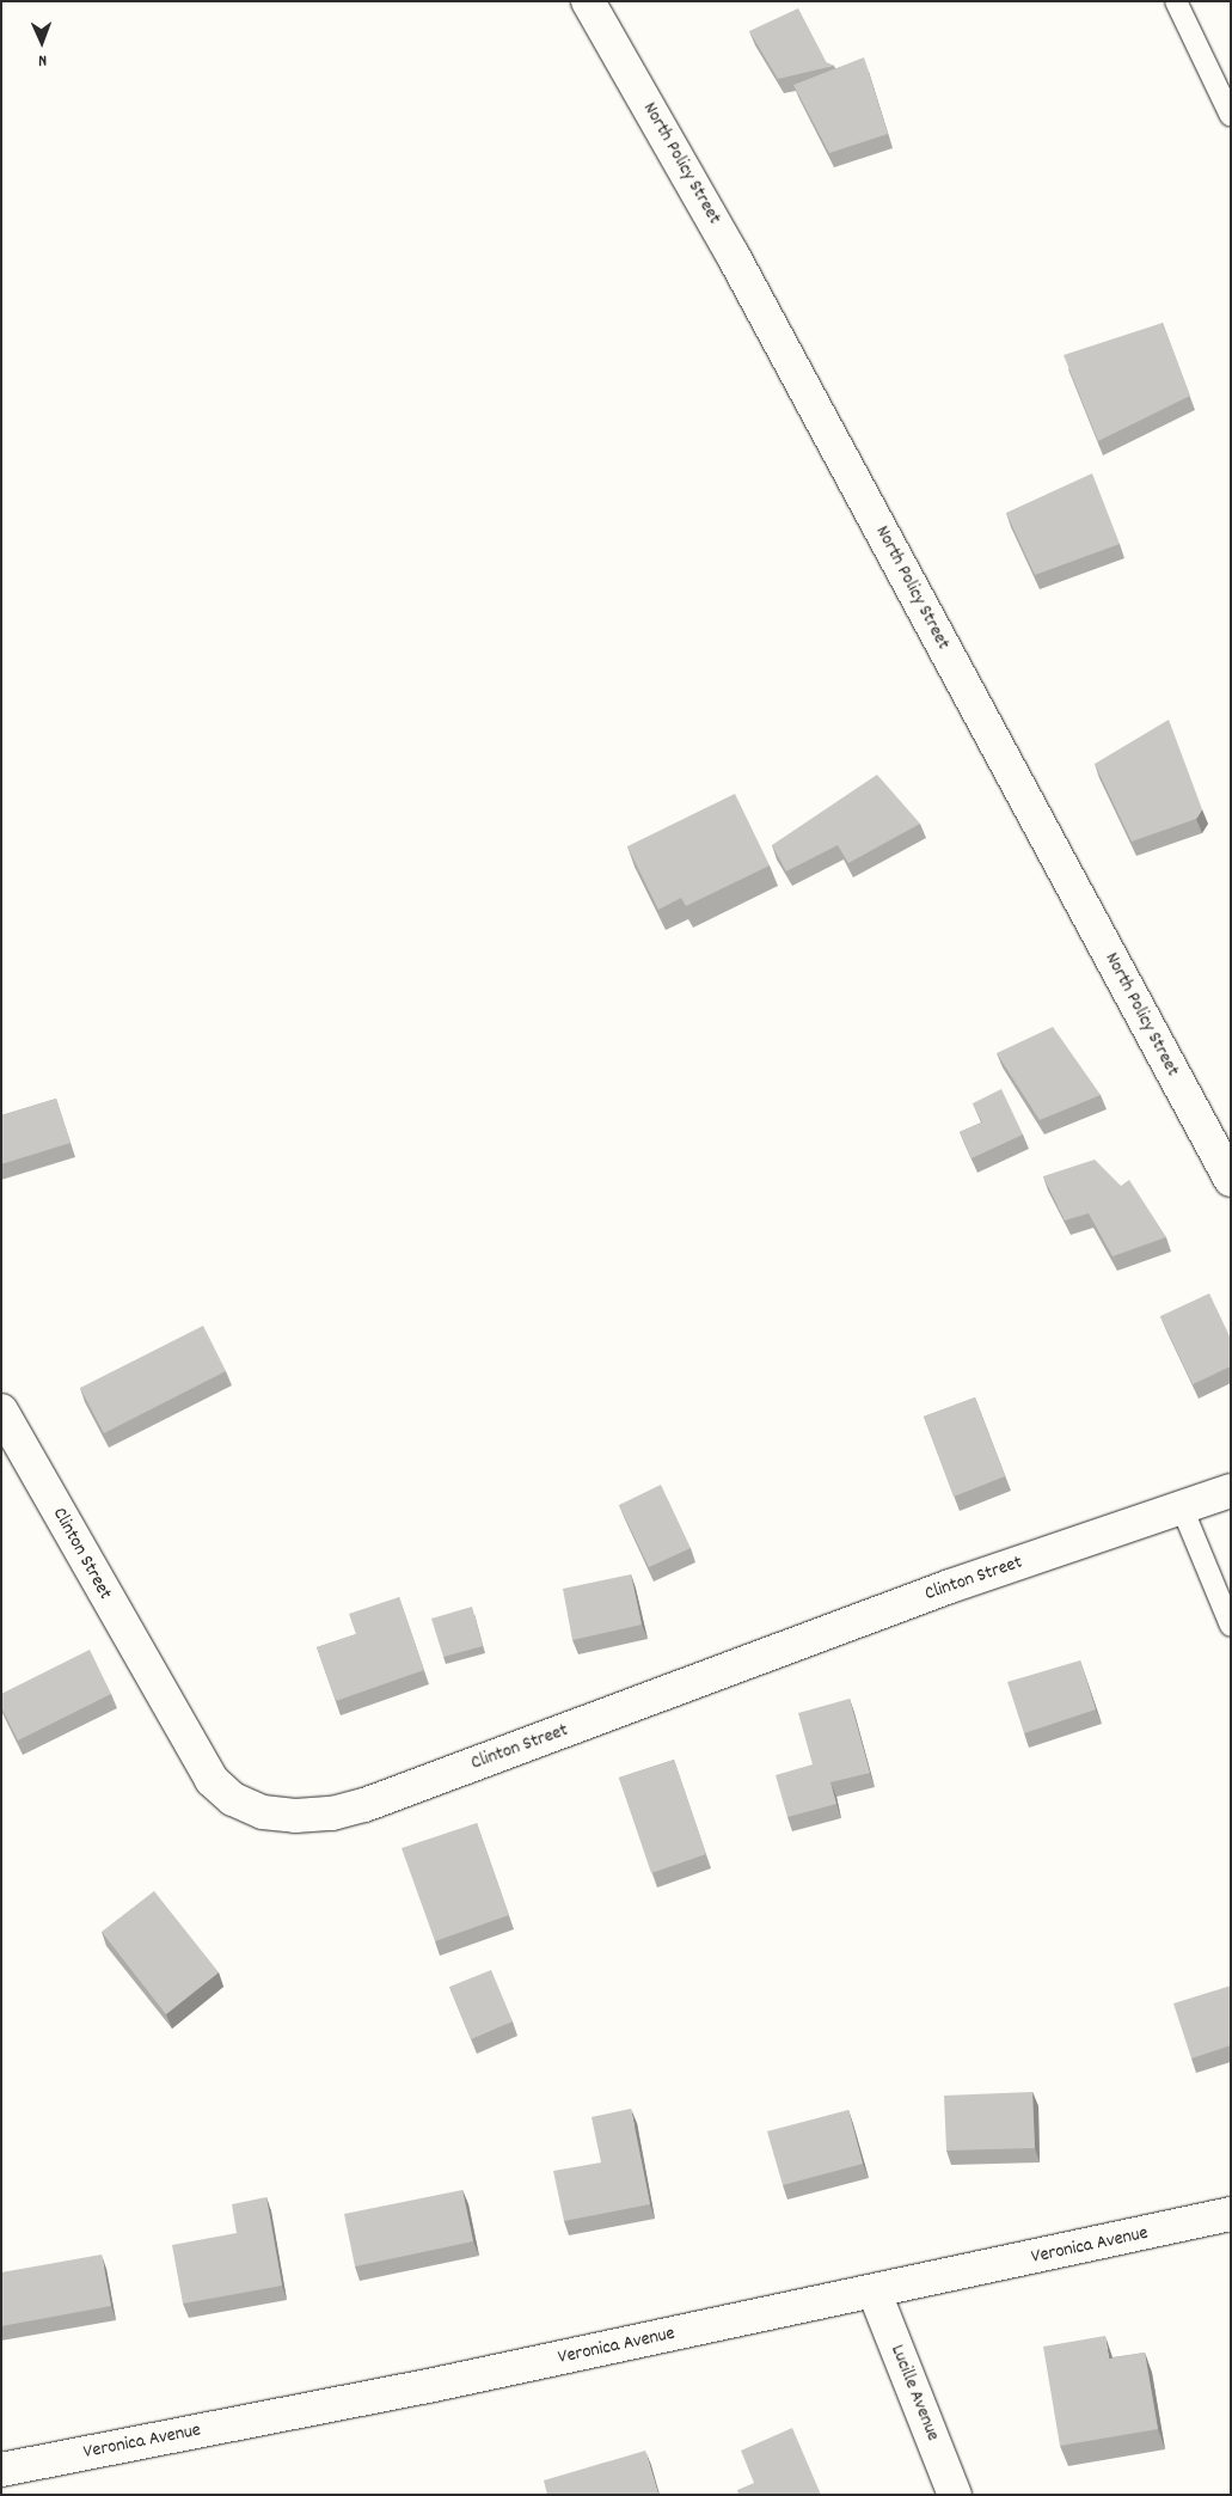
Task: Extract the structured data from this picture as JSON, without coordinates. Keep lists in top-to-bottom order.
{
  "streets": {
    "street": [
      "North Policy Street",
      "Clinton Street",
      "Veronica Avenue",
      "Lucille Avenue"
    ]
  },
  "crossings": [
    ["Veronica Avenue", "Lucille Avenue"]
  ],
  "north": "bottom"
}
